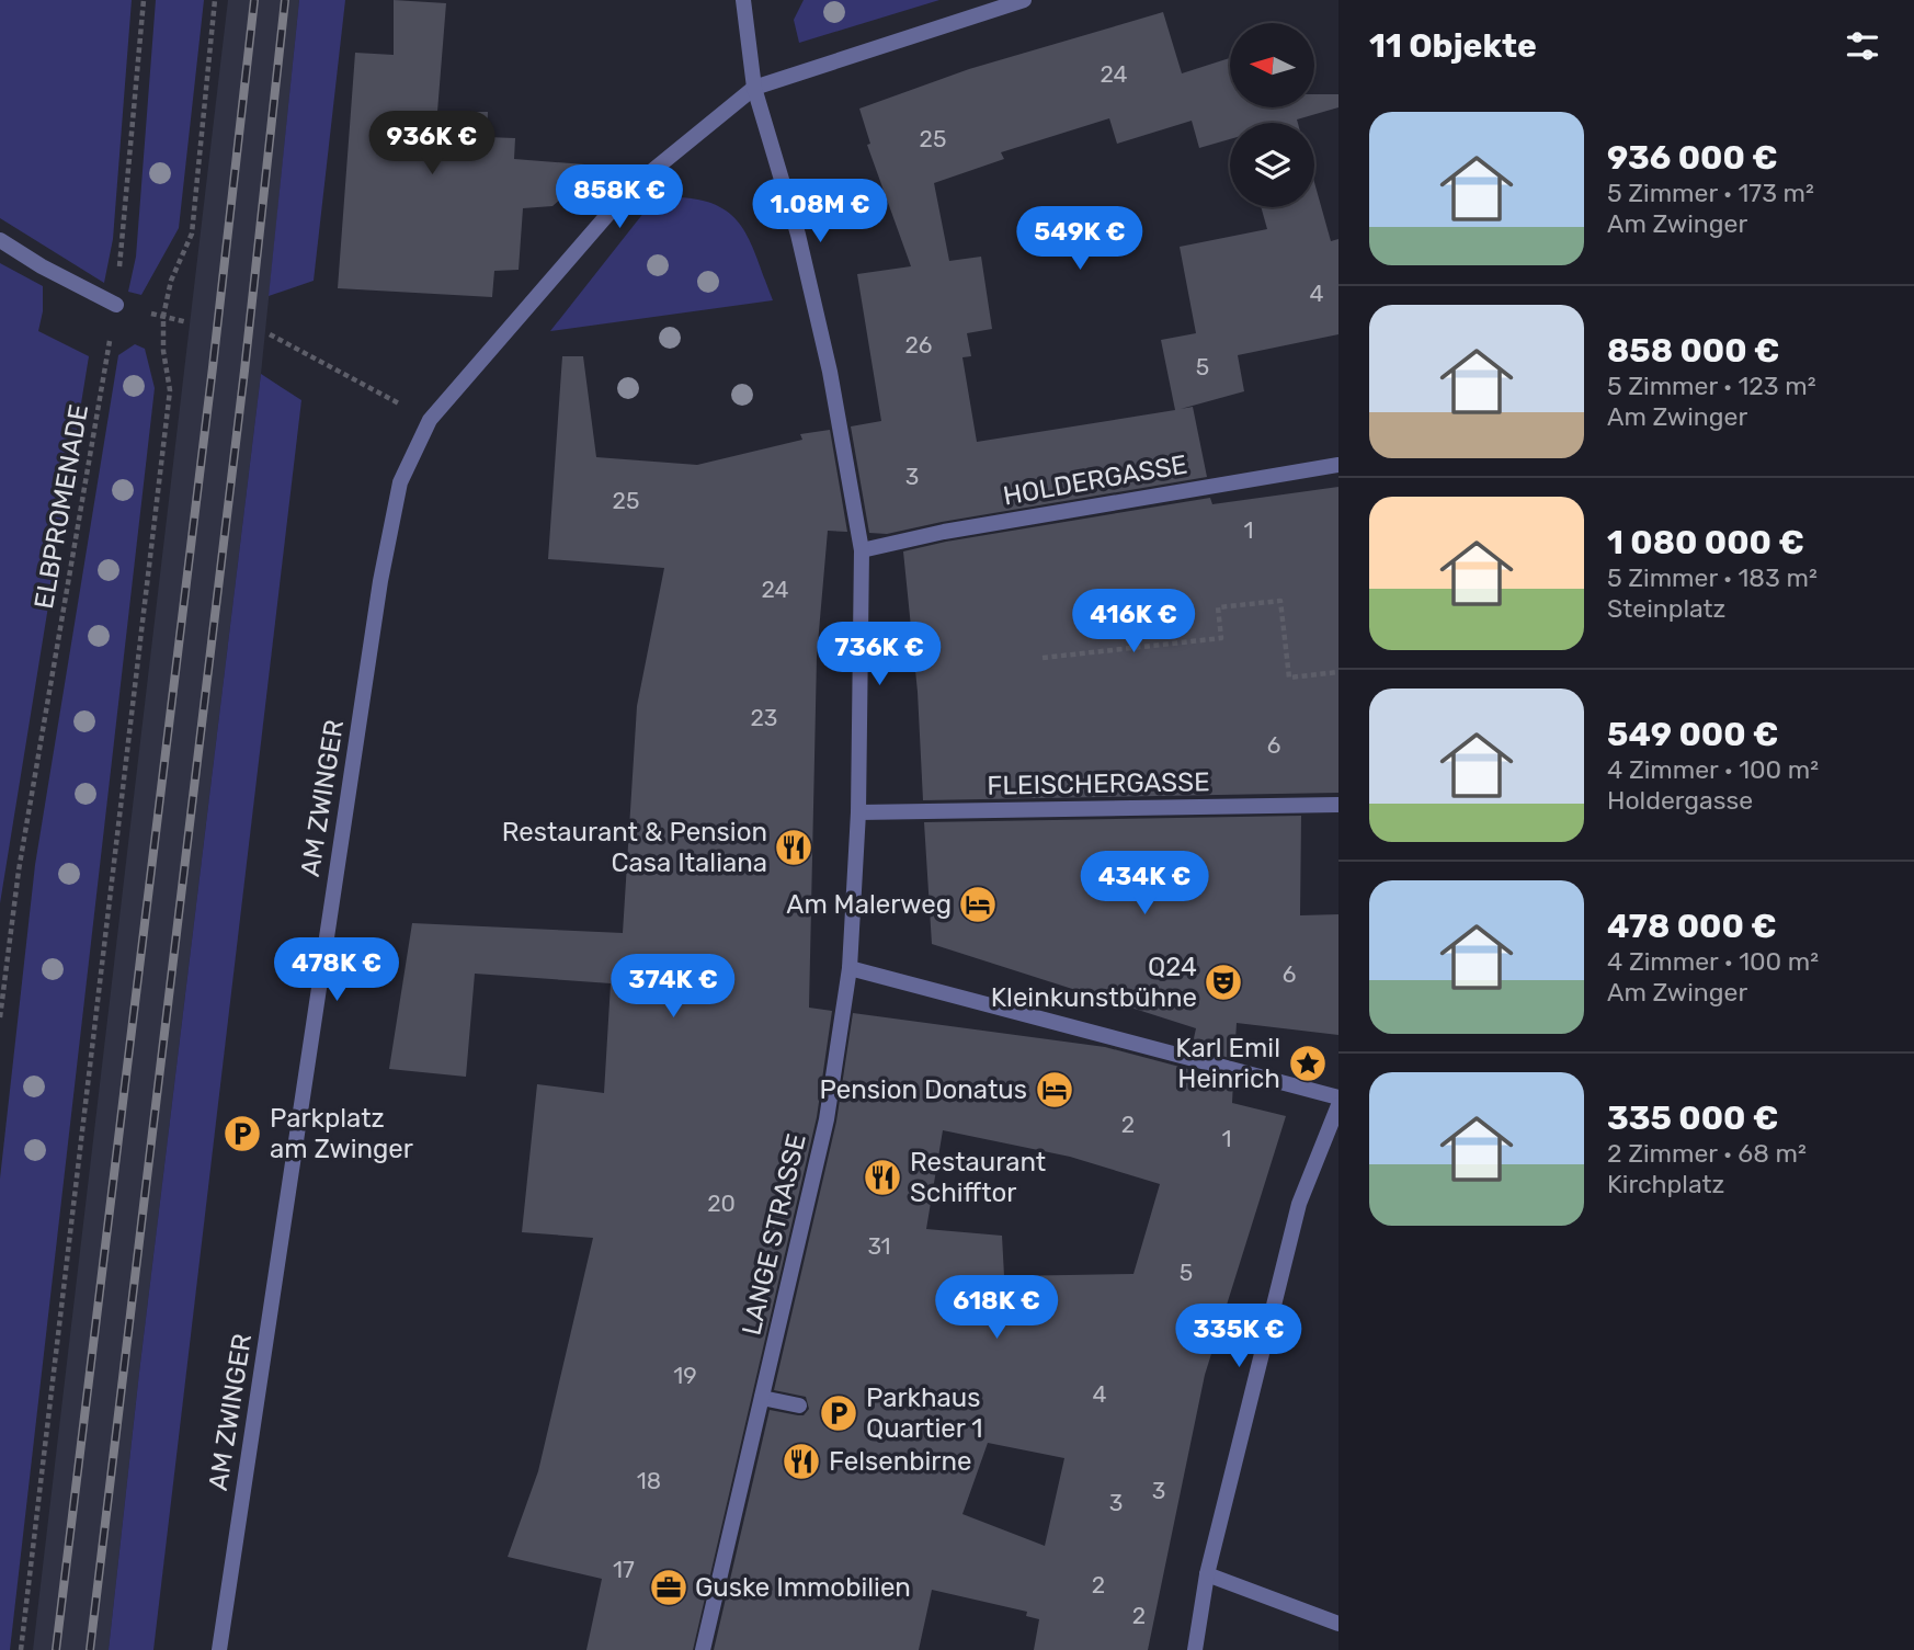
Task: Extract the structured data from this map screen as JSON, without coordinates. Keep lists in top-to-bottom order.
{
  "streets": {
    "street": [
      "HOLDERGASSE",
      "FLEISCHERGASSE",
      "AM ZWINGER",
      "LANGE STRASSE"
    ],
    "path": ["ELBPROMENADE"]
  },
  "crossings": [
    ["HOLDERGASSE", "LANGE STRASSE"],
    ["FLEISCHERGASSE", "LANGE STRASSE"],
    ["AM ZWINGER", "LANGE STRASSE"]
  ],
  "places": {
    "restaurant": ["Restaurant & Pension Casa Italiana", "Restaurant Schifftor", "Felsenbirne"],
    "hotel": ["Am Malerweg", "Pension Donatus"],
    "theatre": ["Q24 Kleinkunstbühne"],
    "place": ["Karl Emil Heinrich"],
    "parking": ["Parkplatz am Zwinger", "Parkhaus Quartier 1"],
    "office": ["Guske Immobilien"]
  },
  "house_numbers": [
    "24",
    "25",
    "4",
    "26",
    "5",
    "3",
    "25",
    "1",
    "24",
    "23",
    "6",
    "6",
    "2",
    "1",
    "20",
    "31",
    "5",
    "19",
    "4",
    "18",
    "3",
    "3",
    "17",
    "2",
    "2"
  ],
  "north": "left",
  "page": {
    "heading": "11 Objekte",
    "list": [
      {
        "name": "936 000 €",
        "note": "5 Zimmer · 173 m² · Am Zwinger"
      },
      {
        "name": "858 000 €",
        "note": "5 Zimmer · 123 m² · Am Zwinger"
      },
      {
        "name": "1 080 000 €",
        "note": "5 Zimmer · 183 m² · Steinplatz"
      },
      {
        "name": "549 000 €",
        "note": "4 Zimmer · 100 m² · Holdergasse"
      },
      {
        "name": "478 000 €",
        "note": "4 Zimmer · 100 m² · Am Zwinger"
      },
      {
        "name": "335 000 €",
        "note": "2 Zimmer · 68 m² · Kirchplatz"
      }
    ],
    "price": [
      "936K €",
      "858K €",
      "1.08M €",
      "549K €",
      "416K €",
      "736K €",
      "434K €",
      "478K €",
      "374K €",
      "618K €",
      "335K €"
    ]
  }
}
